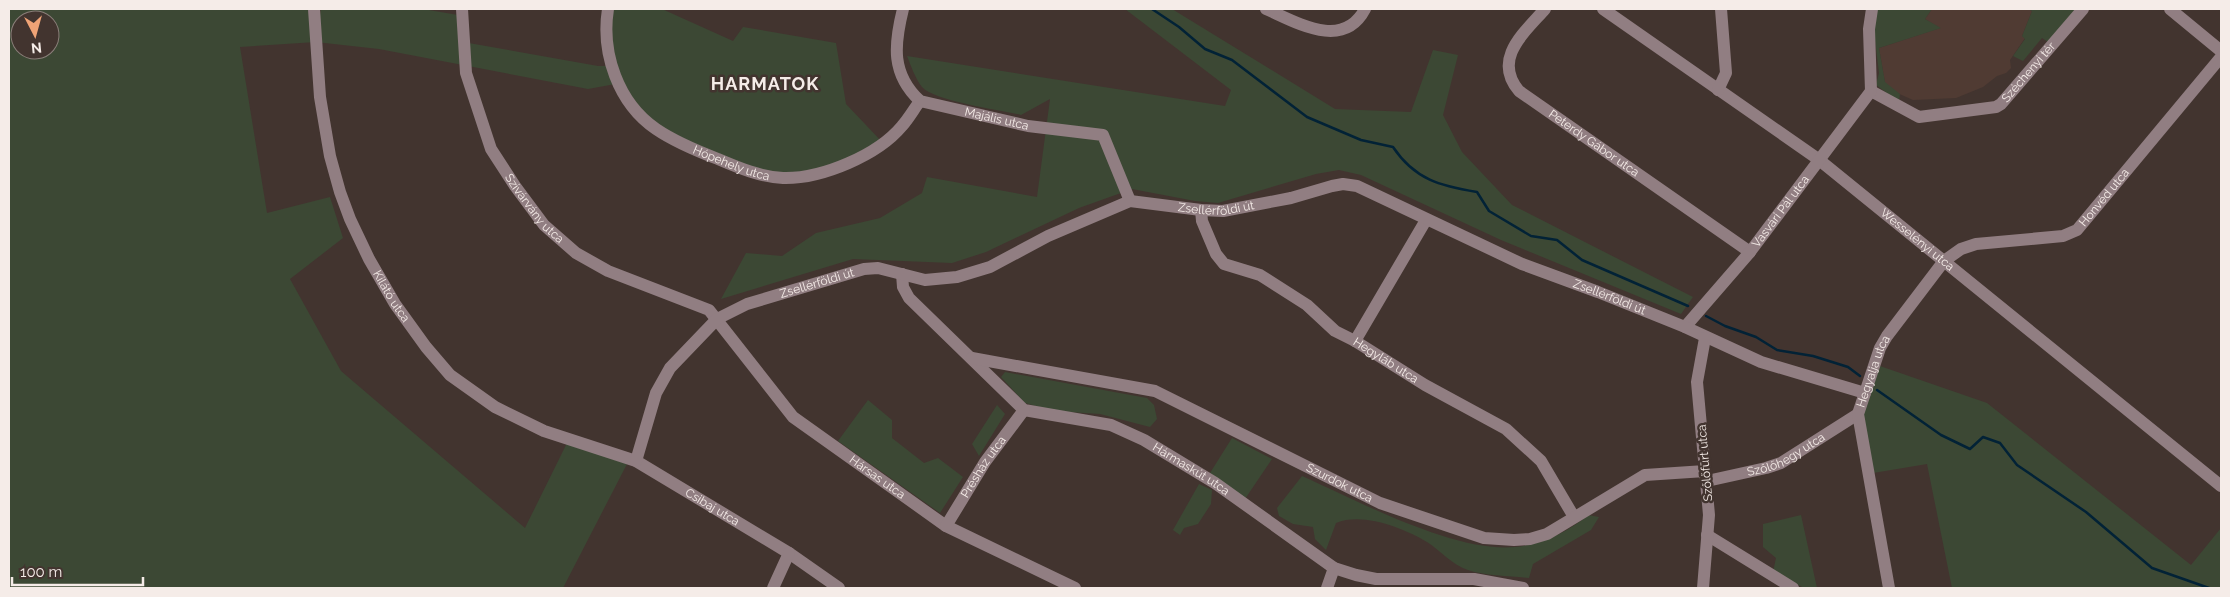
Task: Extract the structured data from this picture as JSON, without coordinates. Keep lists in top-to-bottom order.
{
  "streets": {
    "street": [
      "Széchenyi tér",
      "Majális utca",
      "Peterdy Gábor utca",
      "Hópehely utca",
      "Honvéd utca",
      "Zsellérföldi út",
      "Szivárvány utca",
      "Vasvári Pál utca",
      "Wesselényi utca",
      "Kilátó utca",
      "Hegyláb utca",
      "Hegyalja utca",
      "Szőlőhegy utca",
      "Szőlőfürt utca",
      "Présház utca",
      "Hármaskút utca",
      "Hársas utca",
      "Szurdok utca",
      "Csibaj utca"
    ]
  },
  "crossings": [
    ["Széchenyi tér", "Vasvári Pál utca"],
    ["Majális utca", "Hópehely utca"],
    ["Majális utca", "Zsellérföldi út"],
    ["Peterdy Gábor utca", "Vasvári Pál utca"],
    ["Honvéd utca", "Wesselényi utca"],
    ["Honvéd utca", "Hegyalja utca"],
    ["Zsellérföldi út", "Szivárvány utca"],
    ["Zsellérföldi út", "Vasvári Pál utca"],
    ["Zsellérföldi út", "Kilátó utca"],
    ["Zsellérföldi út", "Hegyláb utca"],
    ["Zsellérföldi út", "Hegyalja utca"],
    ["Zsellérföldi út", "Szőlőfürt utca"],
    ["Zsellérföldi út", "Hársas utca"],
    ["Zsellérföldi út", "Csibaj utca"],
    ["Szivárvány utca", "Hársas utca"],
    ["Vasvári Pál utca", "Wesselényi utca"],
    ["Wesselényi utca", "Hegyalja utca"],
    ["Kilátó utca", "Csibaj utca"],
    ["Hegyláb utca", "Szurdok utca"],
    ["Hegyalja utca", "Szőlőhegy utca"],
    ["Szőlőhegy utca", "Szőlőfürt utca"],
    ["Szőlőhegy utca", "Szurdok utca"],
    ["Szőlőfürt utca", "Szurdok utca"],
    ["Présház utca", "Hármaskút utca"],
    ["Présház utca", "Hársas utca"]
  ],
  "districts": ["HARMATOK"],
  "scale_bar": "100 m",
  "north": "bottom"
}
